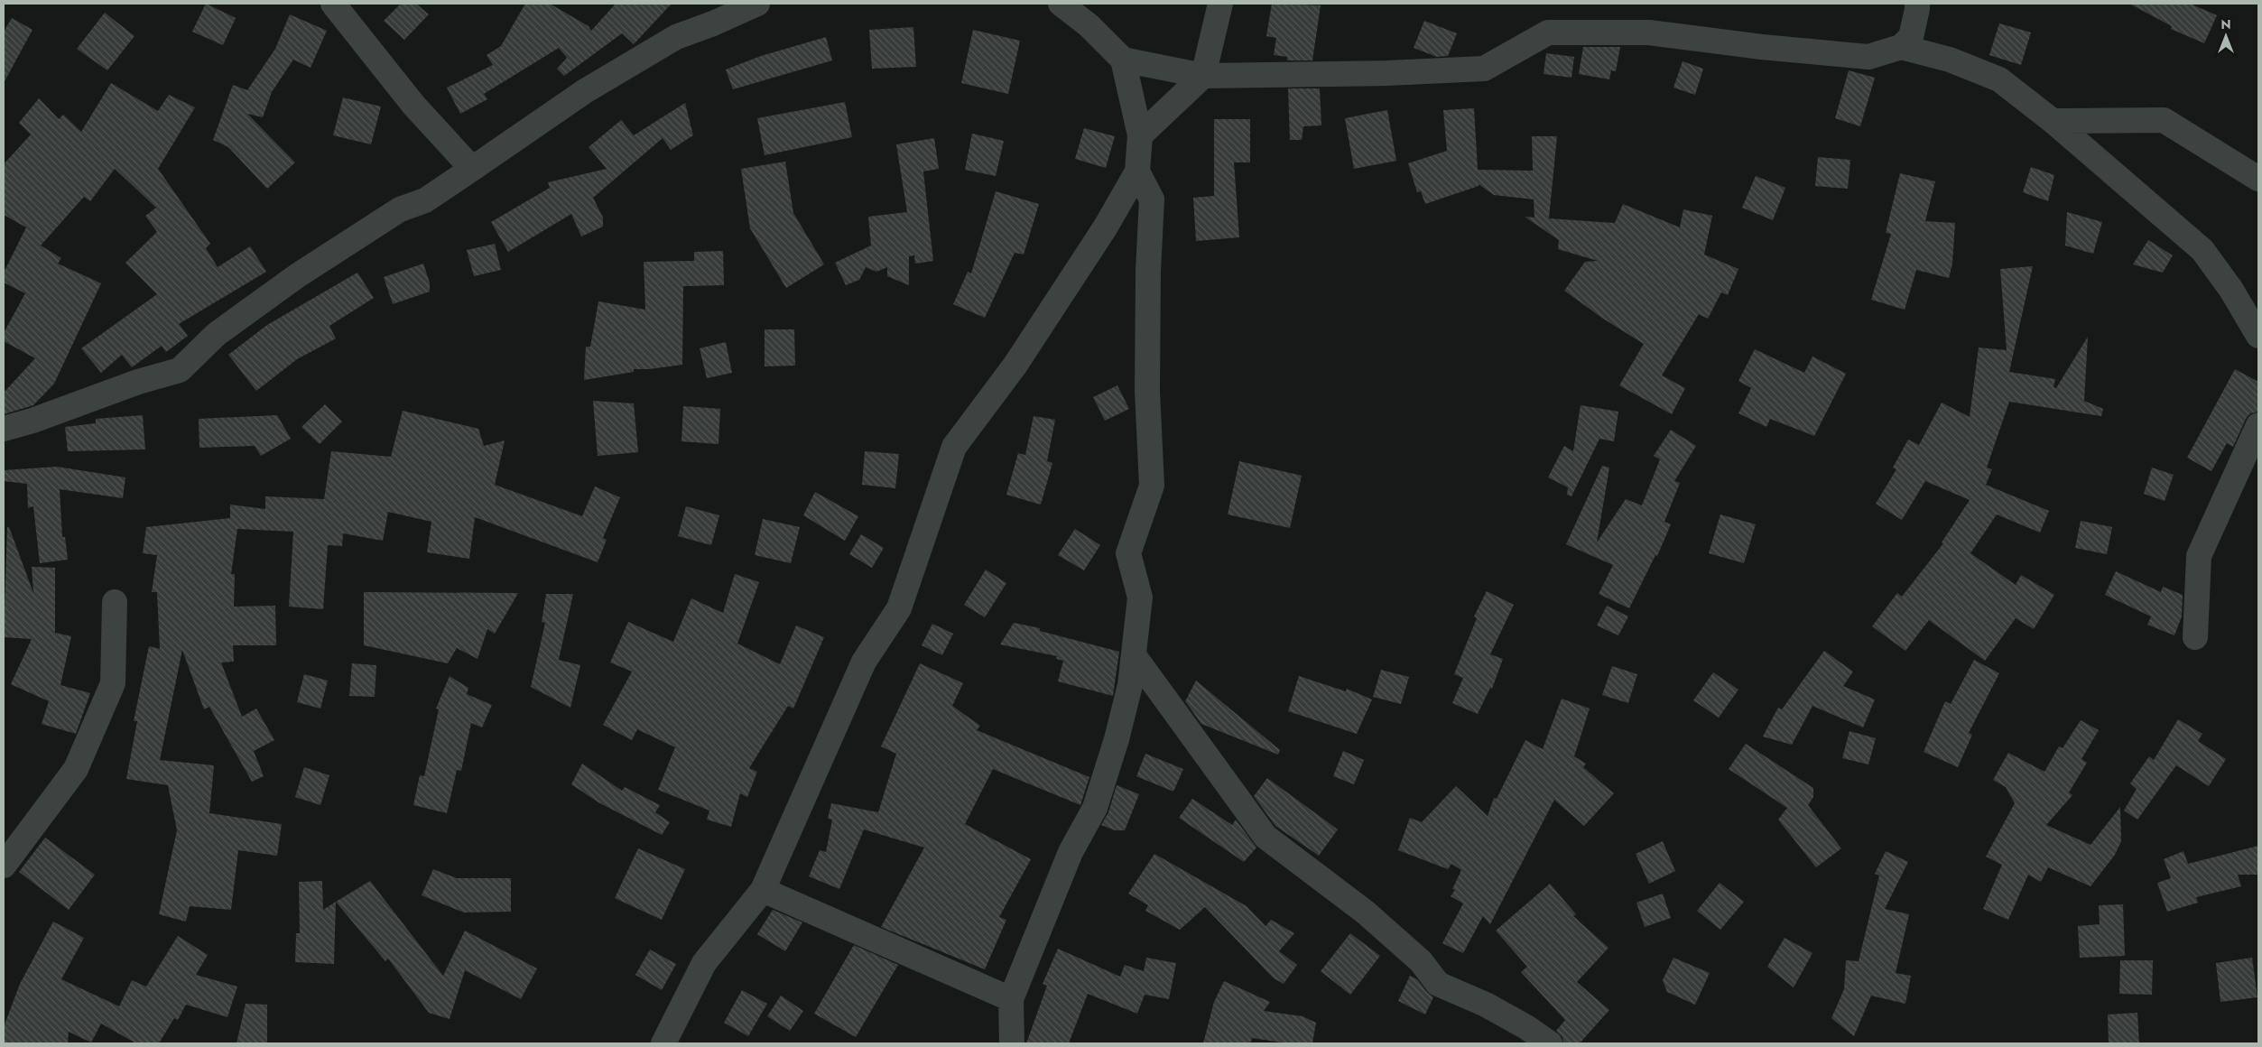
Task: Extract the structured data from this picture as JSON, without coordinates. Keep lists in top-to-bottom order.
{
  "north": "top"
}
